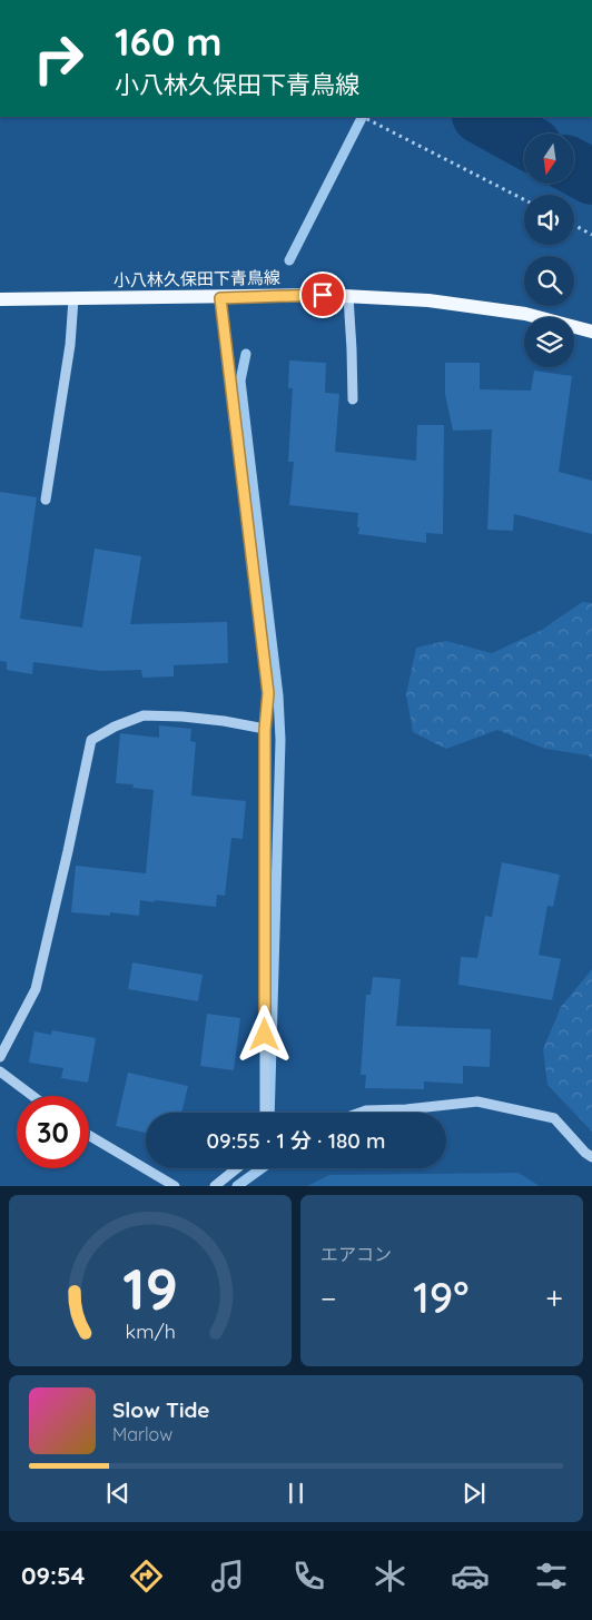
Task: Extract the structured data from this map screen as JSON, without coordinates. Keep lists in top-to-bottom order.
{
  "streets": {
    "main road": ["小八林久保田下青鳥線"]
  },
  "north": "bottom",
  "page": {
    "turn": ["160 m", "小八林久保田下青鳥線"],
    "limit": "30",
    "trip": "09:55 · 1 分 · 180 m",
    "tile": "エアコン",
    "heat": ["−", "19°", "+"],
    "song": ["Slow Tide", "Marlow"],
    "tabs": "09:54",
    "gauge": ["19", "km/h"]
  }
}
